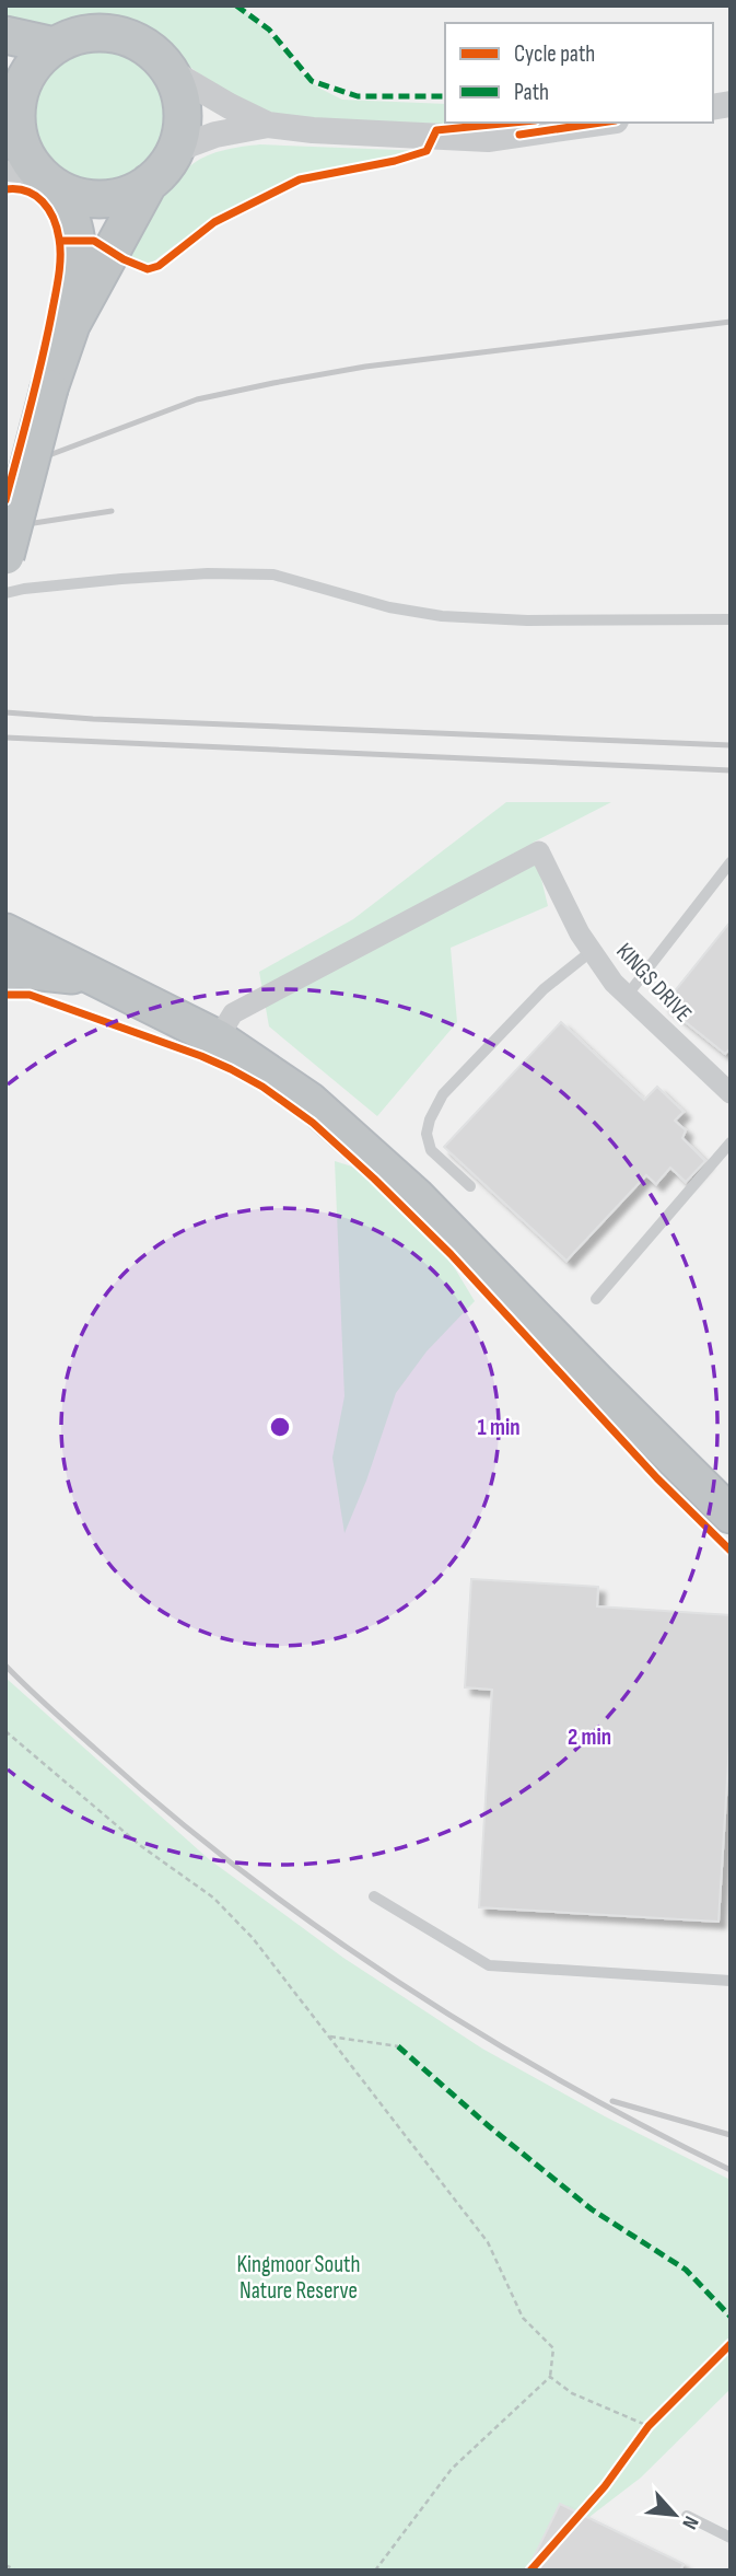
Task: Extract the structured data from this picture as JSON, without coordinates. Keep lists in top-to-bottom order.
{
  "streets": {
    "street": ["KINGS DRIVE"]
  },
  "parks": ["Kingmoor South Nature Reserve"],
  "legend": ["Cycle path", "Path"],
  "north": "bottom right",
  "rings": ["1 min", "2 min"]
}
